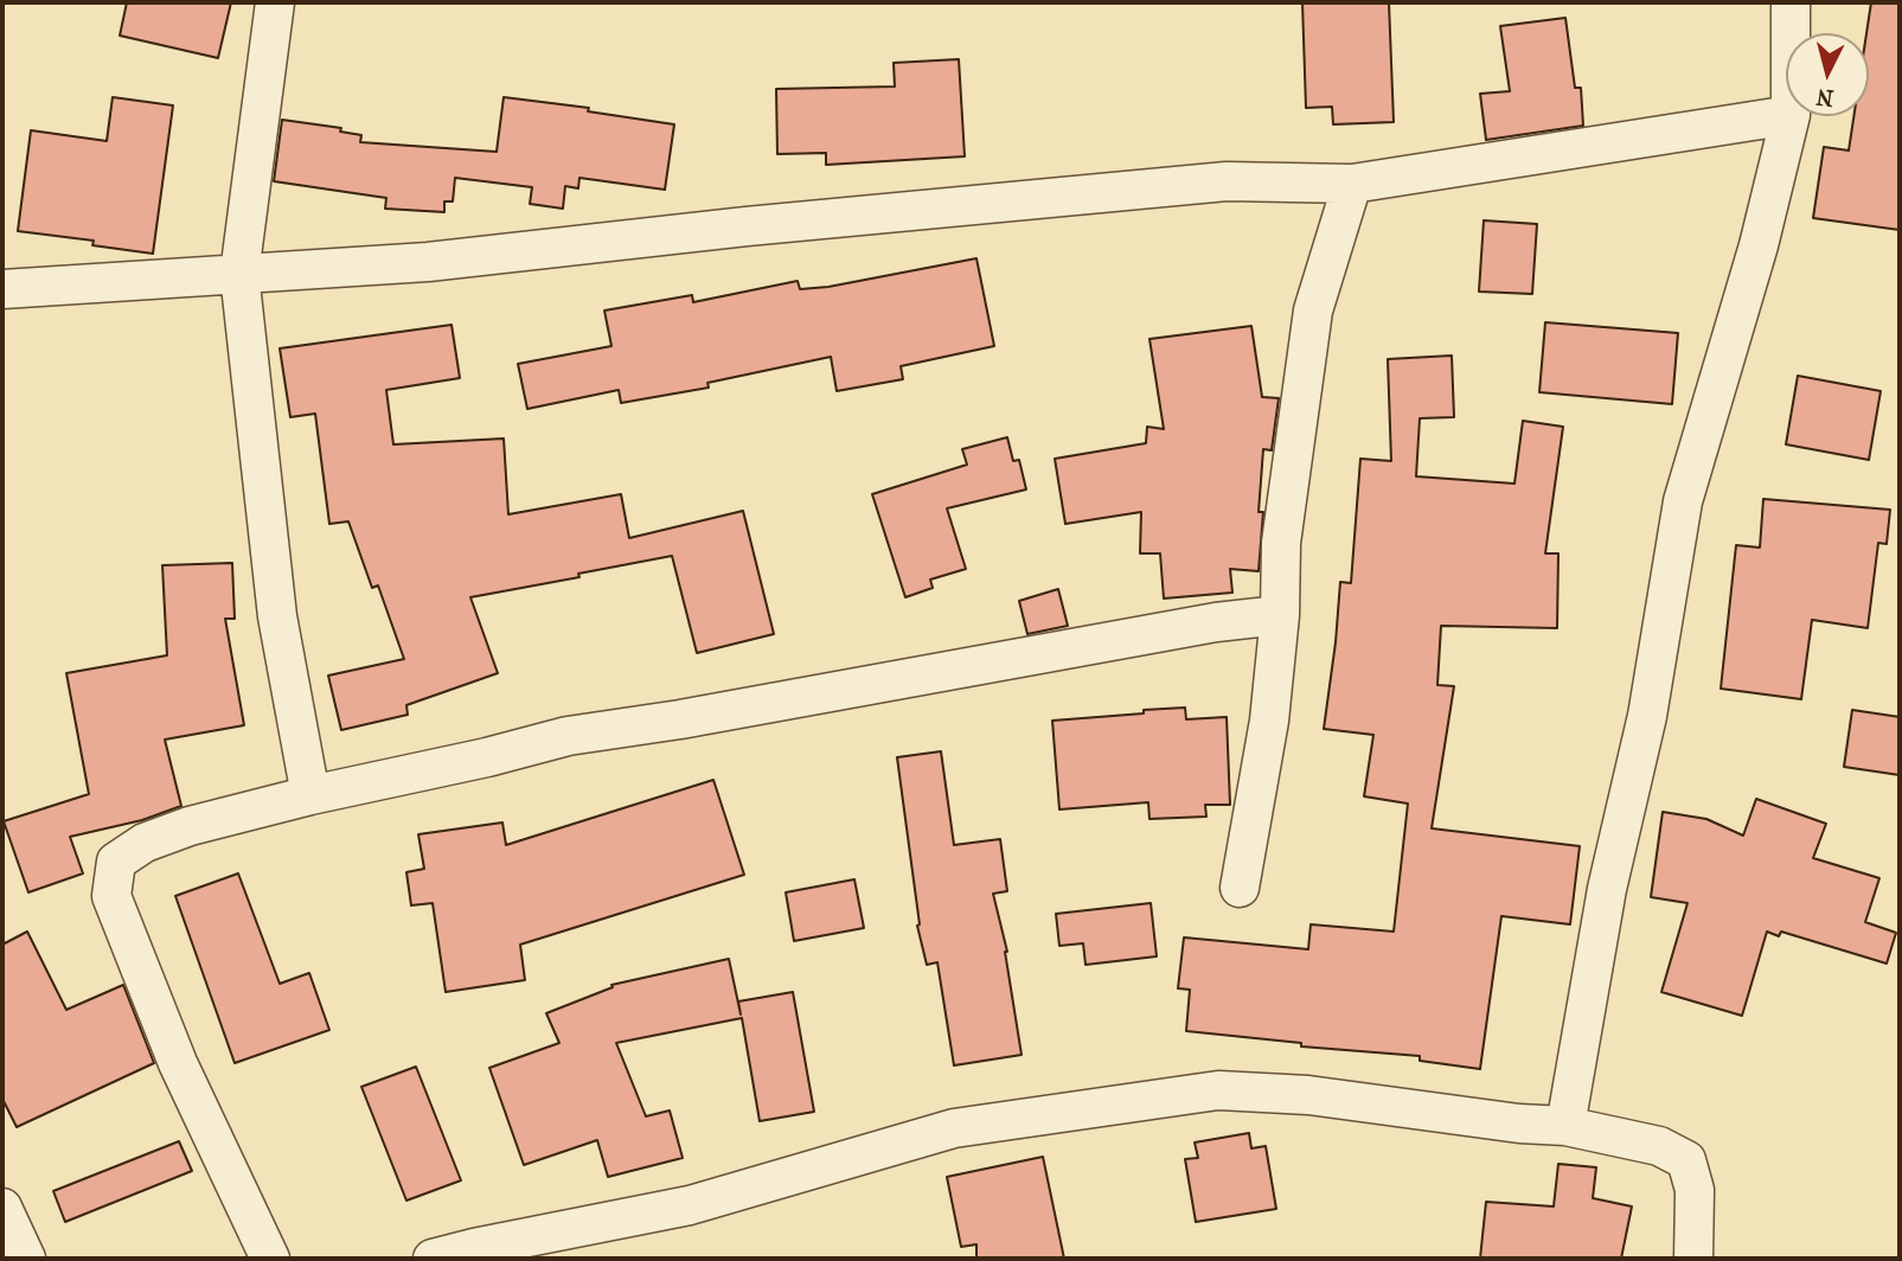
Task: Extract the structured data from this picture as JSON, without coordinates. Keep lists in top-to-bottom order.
{
  "north": "bottom"
}
